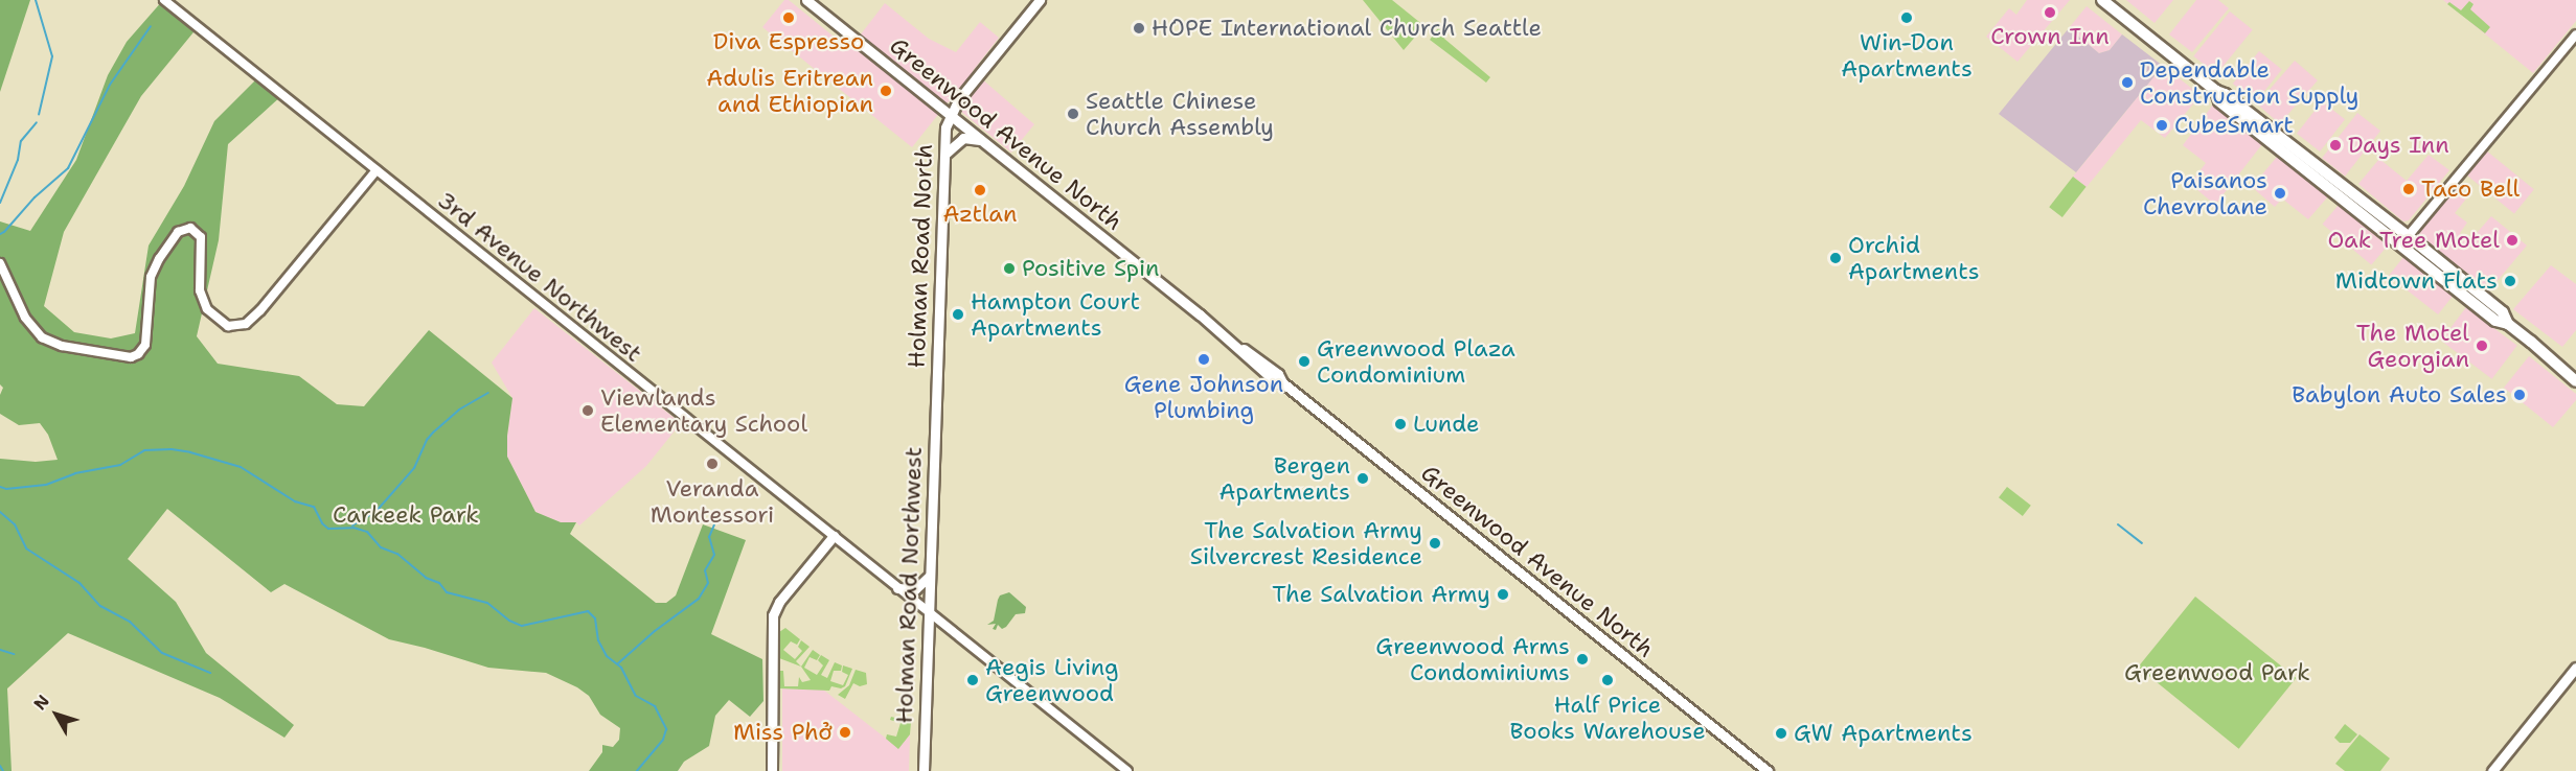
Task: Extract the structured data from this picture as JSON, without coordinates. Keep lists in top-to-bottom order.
{
  "streets": {
    "main road": ["Greenwood Avenue North", "Holman Road North", "Holman Road Northwest"],
    "street": ["3rd Avenue Northwest"]
  },
  "crossings": [
    ["Greenwood Avenue North", "Holman Road North"],
    ["Holman Road North", "Holman Road Northwest"],
    ["3rd Avenue Northwest", "Holman Road Northwest"]
  ],
  "parks": ["Carkeek Park", "Greenwood Park"],
  "places": [
    "Crown Inn",
    "Diva Espresso",
    "Win-Don Apartments",
    "HOPE International Church Seattle",
    "Dependable Construction Supply",
    "Adulis Eritrean and Ethiopian",
    "Seattle Chinese Church Assembly",
    "CubeSmart",
    "Days Inn",
    "Taco Bell",
    "Aztlan",
    "Paisanos Chevrolane",
    "Oak Tree Motel",
    "Orchid Apartments",
    "Positive Spin",
    "Midtown Flats",
    "Hampton Court Apartments",
    "The Motel Georgian",
    "Gene Johnson Plumbing",
    "Greenwood Plaza Condominium",
    "Babylon Auto Sales",
    "Viewlands Elementary School",
    "Lunde",
    "Veranda Montessori",
    "Bergen Apartments",
    "The Salvation Army Silvercrest Residence",
    "The Salvation Army",
    "Greenwood Arms Condominiums",
    "Aegis Living Greenwood",
    "Half Price Books Warehouse",
    "Miss Phở",
    "GW Apartments"
  ],
  "north": "top left"
}
